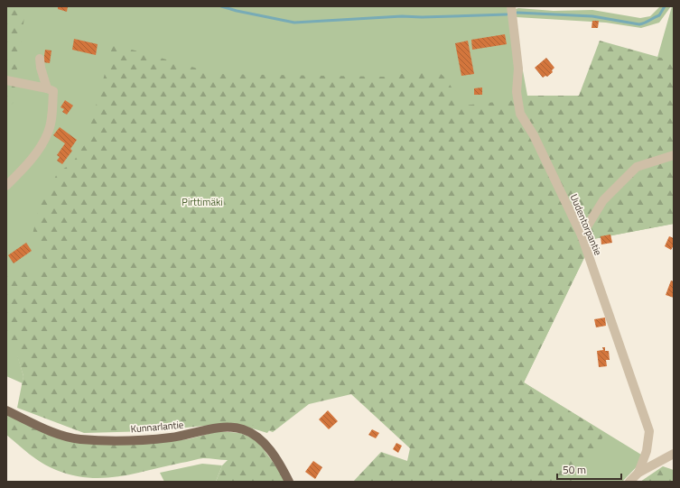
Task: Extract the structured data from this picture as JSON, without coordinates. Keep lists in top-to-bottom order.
{
  "streets": {
    "main road": ["Kunnarlantie"],
    "street": ["Uudentorpantie"]
  },
  "parks": ["Pirttimäki"],
  "scale_bar": "50 m"
}
